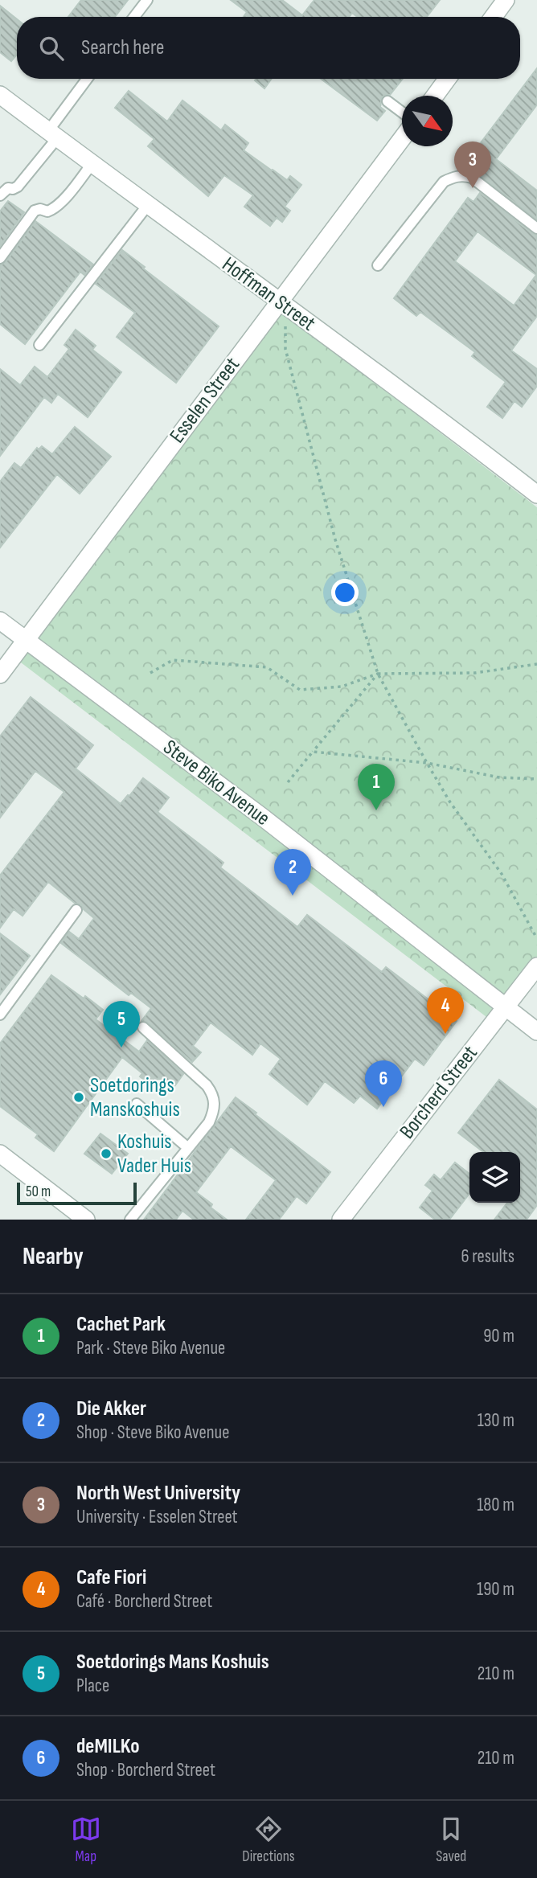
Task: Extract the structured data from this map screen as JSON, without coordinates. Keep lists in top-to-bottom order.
{
  "streets": {
    "street": [
      "Hoffman Street",
      "Esselen Street",
      "Steve Biko Avenue",
      "Borcherd Street"
    ]
  },
  "crossings": [
    ["Hoffman Street", "Esselen Street"],
    ["Esselen Street", "Steve Biko Avenue"],
    ["Steve Biko Avenue", "Borcherd Street"]
  ],
  "places": ["Soetdorings Manskoshuis", "Koshuis Vader Huis"],
  "scale_bar": "50 m",
  "north": "bottom right",
  "page": {
    "search": "Search here",
    "pins": [
      "3",
      "1",
      "2",
      "4",
      "5",
      "6"
    ],
    "scale": "50 m",
    "heading": ["Nearby", "6 results"],
    "list": [
      {
        "mark": "1",
        "name": "Cachet Park",
        "note": "Park · Steve Biko Avenue",
        "value": "90 m"
      },
      {
        "mark": "2",
        "name": "Die Akker",
        "note": "Shop · Steve Biko Avenue",
        "value": "130 m"
      },
      {
        "mark": "3",
        "name": "North West University",
        "note": "University · Esselen Street",
        "value": "180 m"
      },
      {
        "mark": "4",
        "name": "Cafe Fiori",
        "note": "Café · Borcherd Street",
        "value": "190 m"
      },
      {
        "mark": "5",
        "name": "Soetdorings Mans Koshuis",
        "note": "Place",
        "value": "210 m"
      },
      {
        "mark": "6",
        "name": "deMILKo",
        "note": "Shop · Borcherd Street",
        "value": "210 m"
      }
    ],
    "nav": ["Map", "Directions", "Saved"]
  }
}
